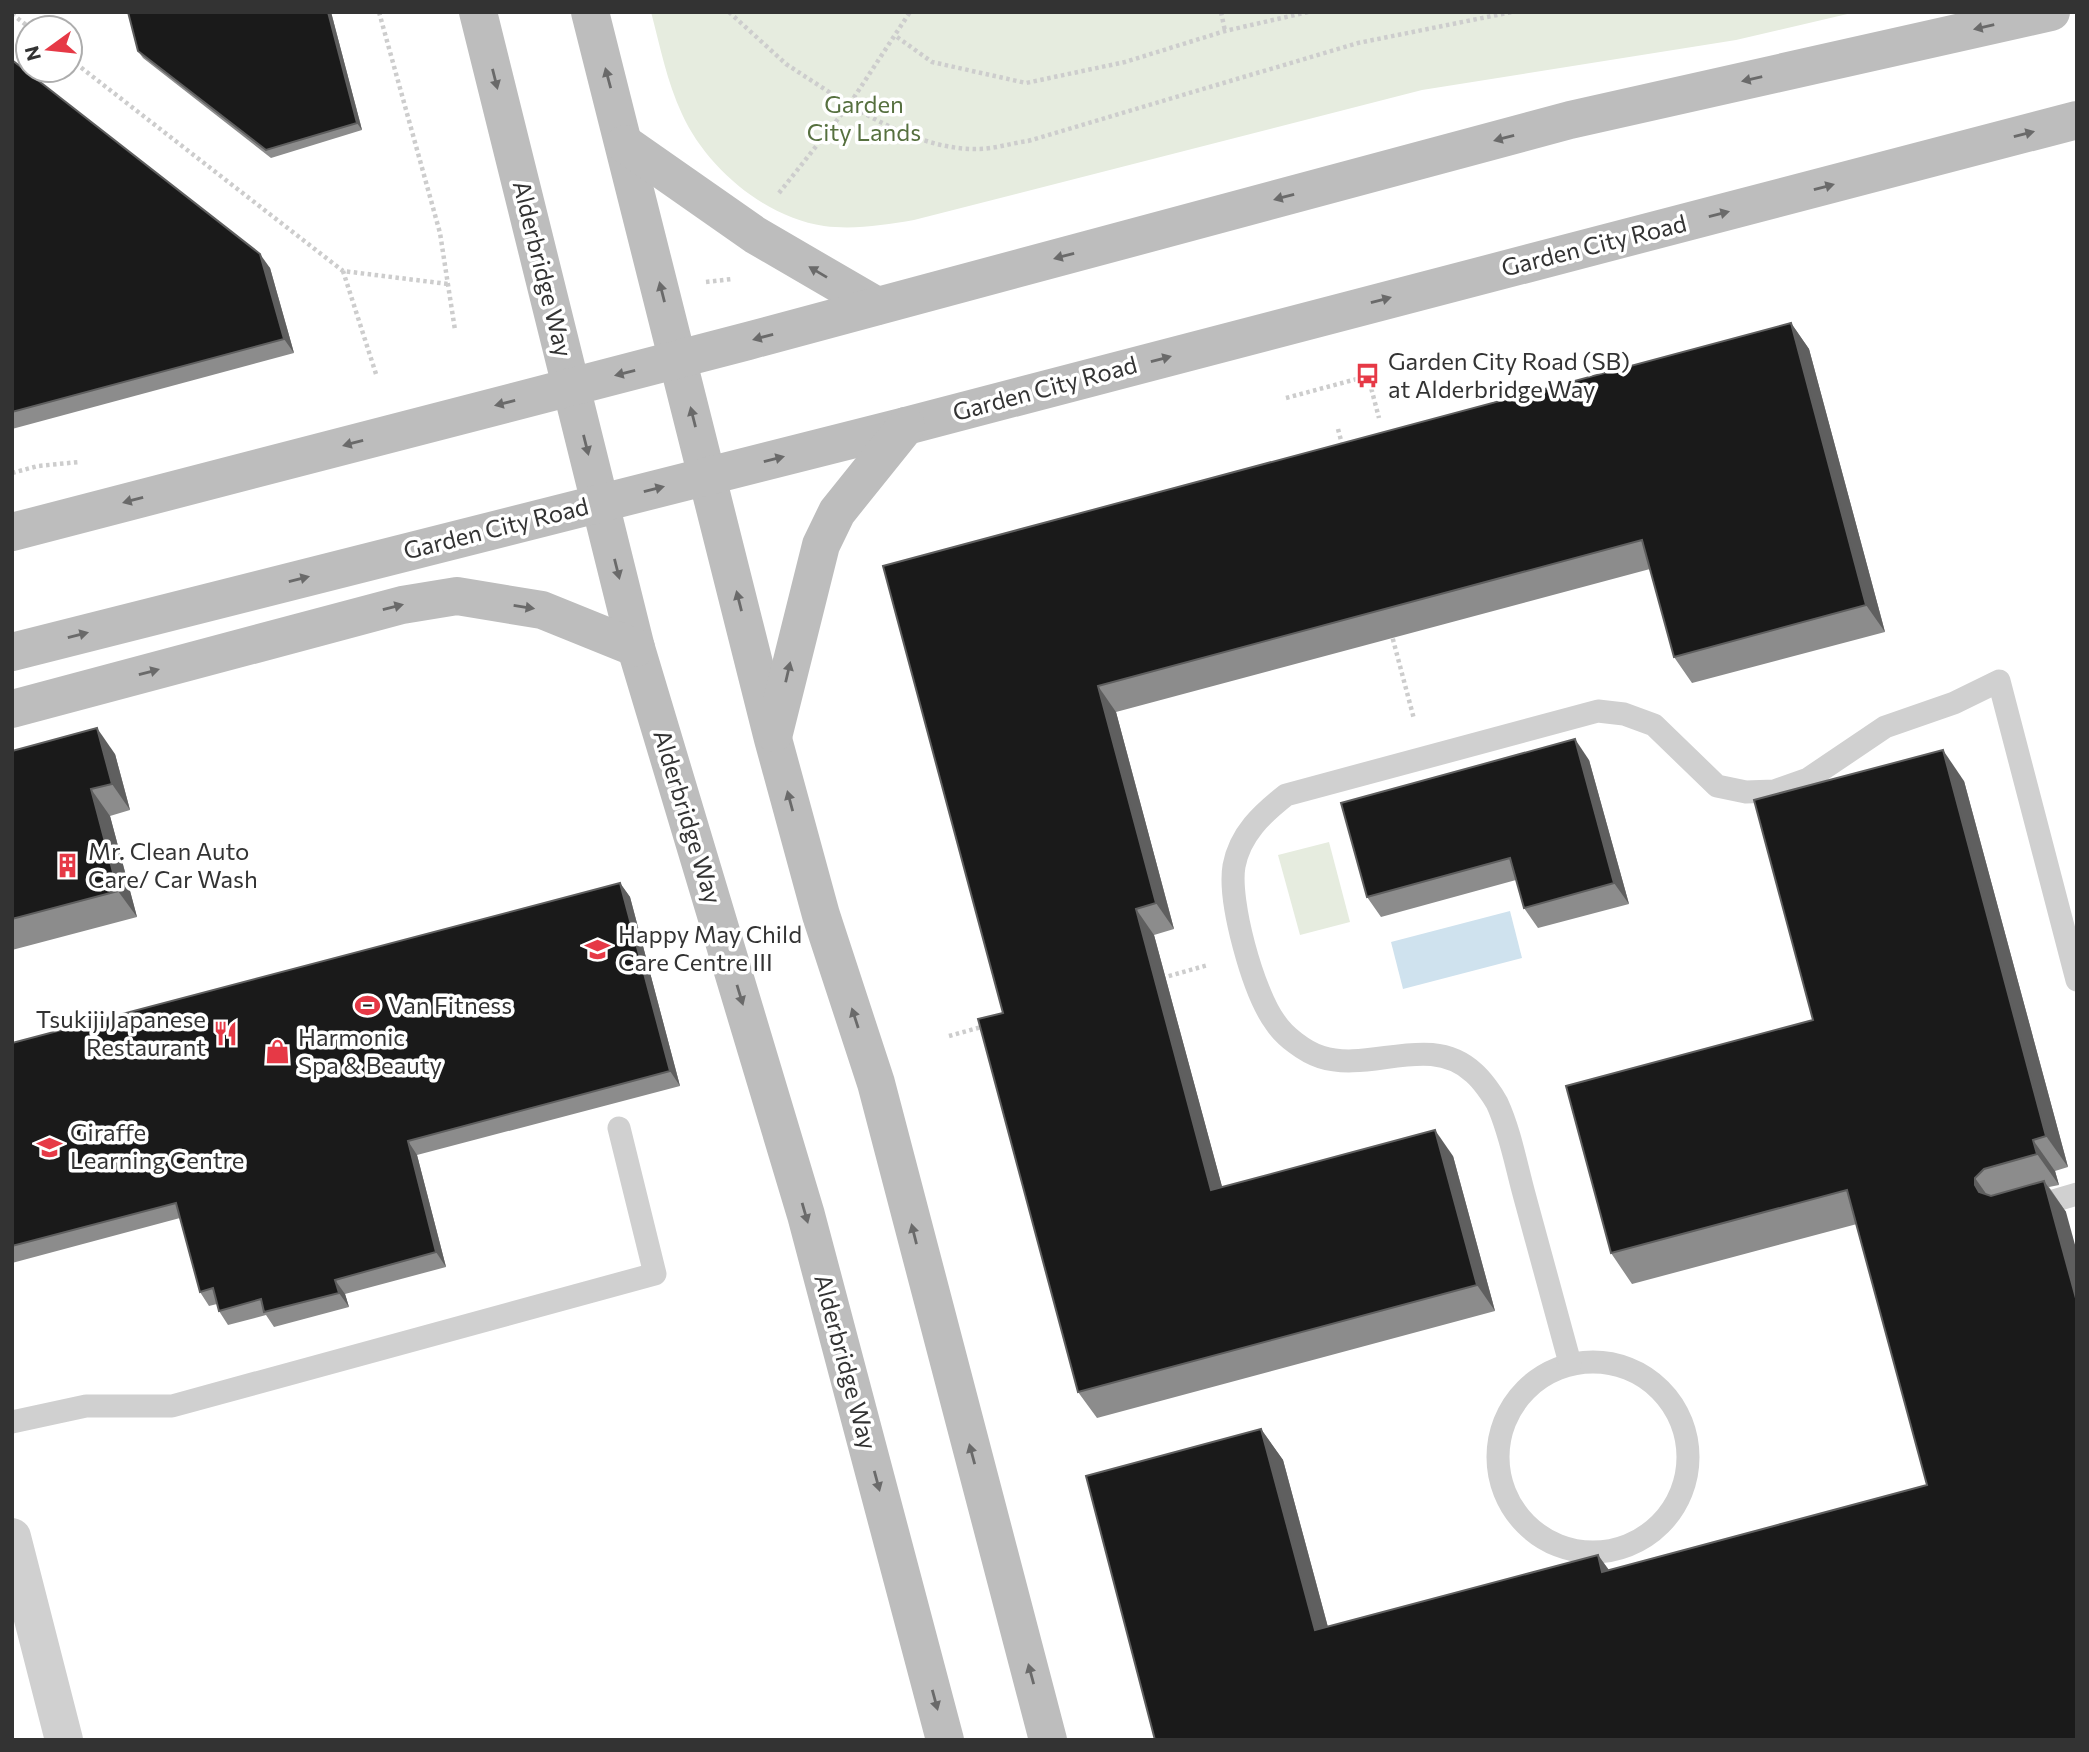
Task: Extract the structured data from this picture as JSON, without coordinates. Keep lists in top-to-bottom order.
{
  "streets": {
    "main road": ["Garden City Road", "Alderbridge Way"]
  },
  "crossings": [
    ["Garden City Road", "Alderbridge Way"]
  ],
  "parks": ["Garden City Lands"],
  "places": {
    "bus stop": ["Garden City Road (SB) at Alderbridge Way"],
    "building": ["Mr. Clean Auto Care/ Car Wash"],
    "school or university": ["Happy May Child Care Centre III", "Giraffe Learning Centre"],
    "sports": ["Van Fitness"],
    "restaurant": ["Tsukiji Japanese Restaurant"],
    "shop": ["Harmonic Spa & Beauty"]
  },
  "north": "left"
}
